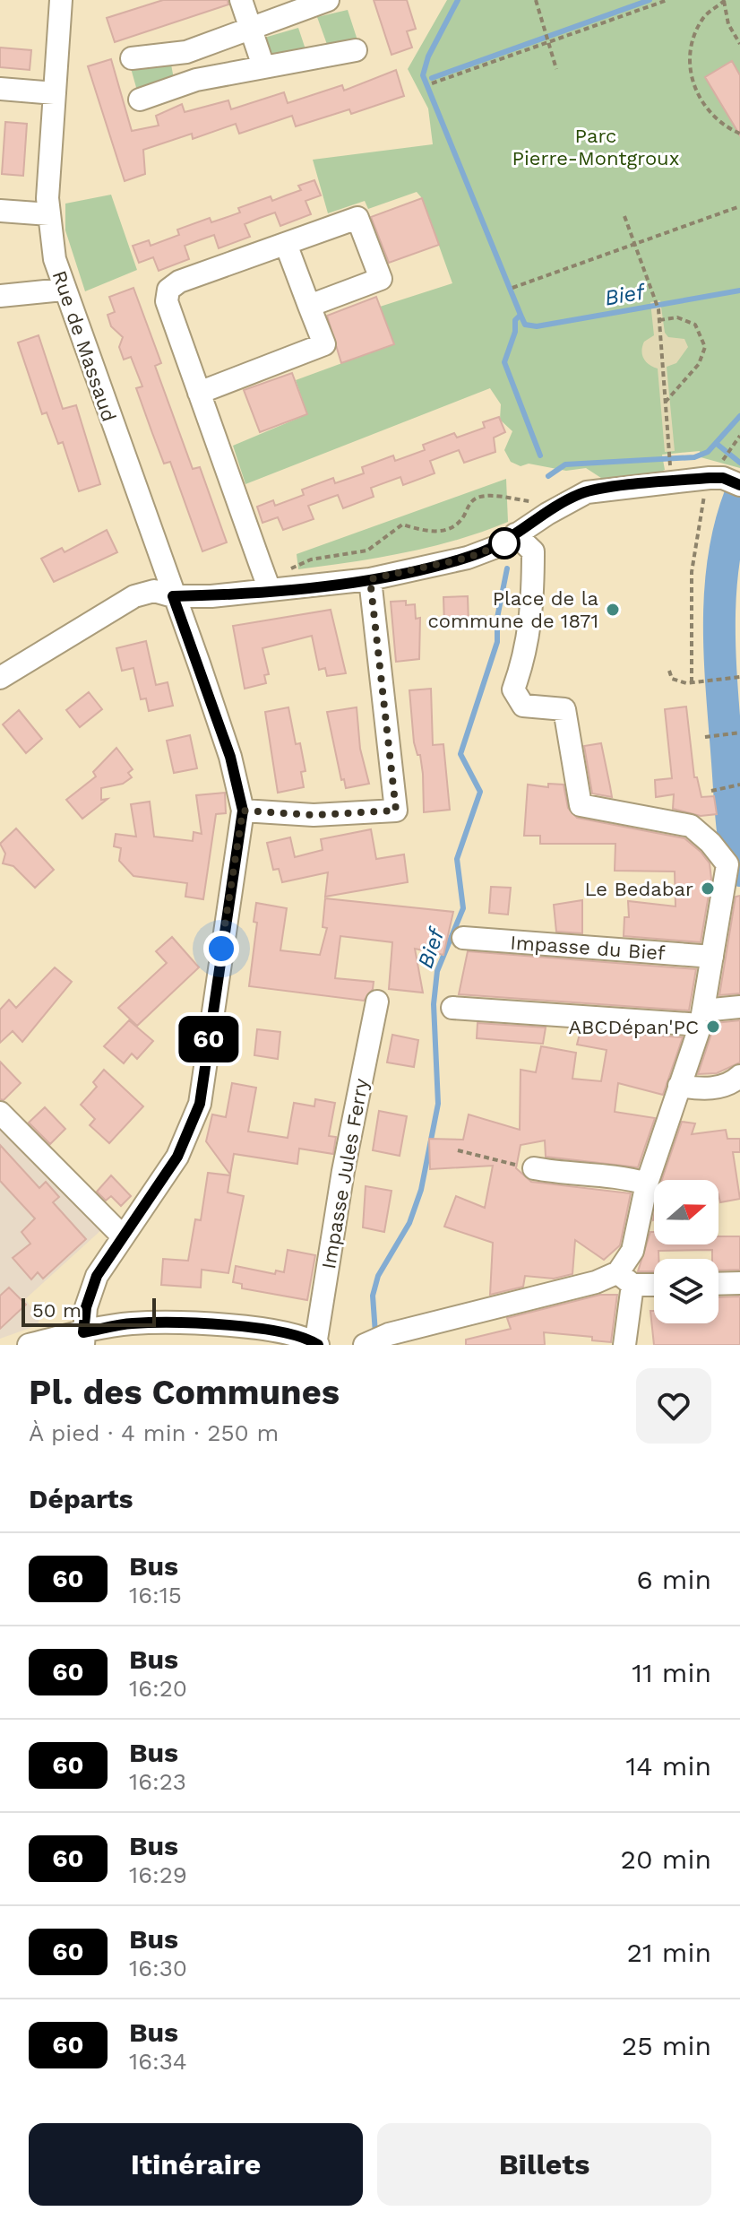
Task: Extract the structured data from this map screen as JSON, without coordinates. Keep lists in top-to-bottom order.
{
  "streets": {
    "street": ["Rue de Massaud", "Impasse du Bief", "Impasse Jules Ferry"]
  },
  "water": ["Bief"],
  "parks": ["Parc Pierre-Montgroux"],
  "places": ["Place de la commune de 1871", "Le Bedabar", "ABCDépan'PC"],
  "lines": ["bus line 60"],
  "scale_bar": "50 m",
  "north": "right",
  "page": {
    "on_map": "60",
    "scale": "50 m",
    "heading": [
      ["Pl. des Communes", "À pied · 4 min · 250 m"],
      "Départs"
    ],
    "list": [
      {
        "mark": "60",
        "name": "Bus",
        "note": "16:15",
        "value": "6 min"
      },
      {
        "mark": "60",
        "name": "Bus",
        "note": "16:20",
        "value": "11 min"
      },
      {
        "mark": "60",
        "name": "Bus",
        "note": "16:23",
        "value": "14 min"
      },
      {
        "mark": "60",
        "name": "Bus",
        "note": "16:29",
        "value": "20 min"
      },
      {
        "mark": "60",
        "name": "Bus",
        "note": "16:30",
        "value": "21 min"
      },
      {
        "mark": "60",
        "name": "Bus",
        "note": "16:34",
        "value": "25 min"
      }
    ],
    "buttons": ["Itinéraire", "Billets"]
  }
}
